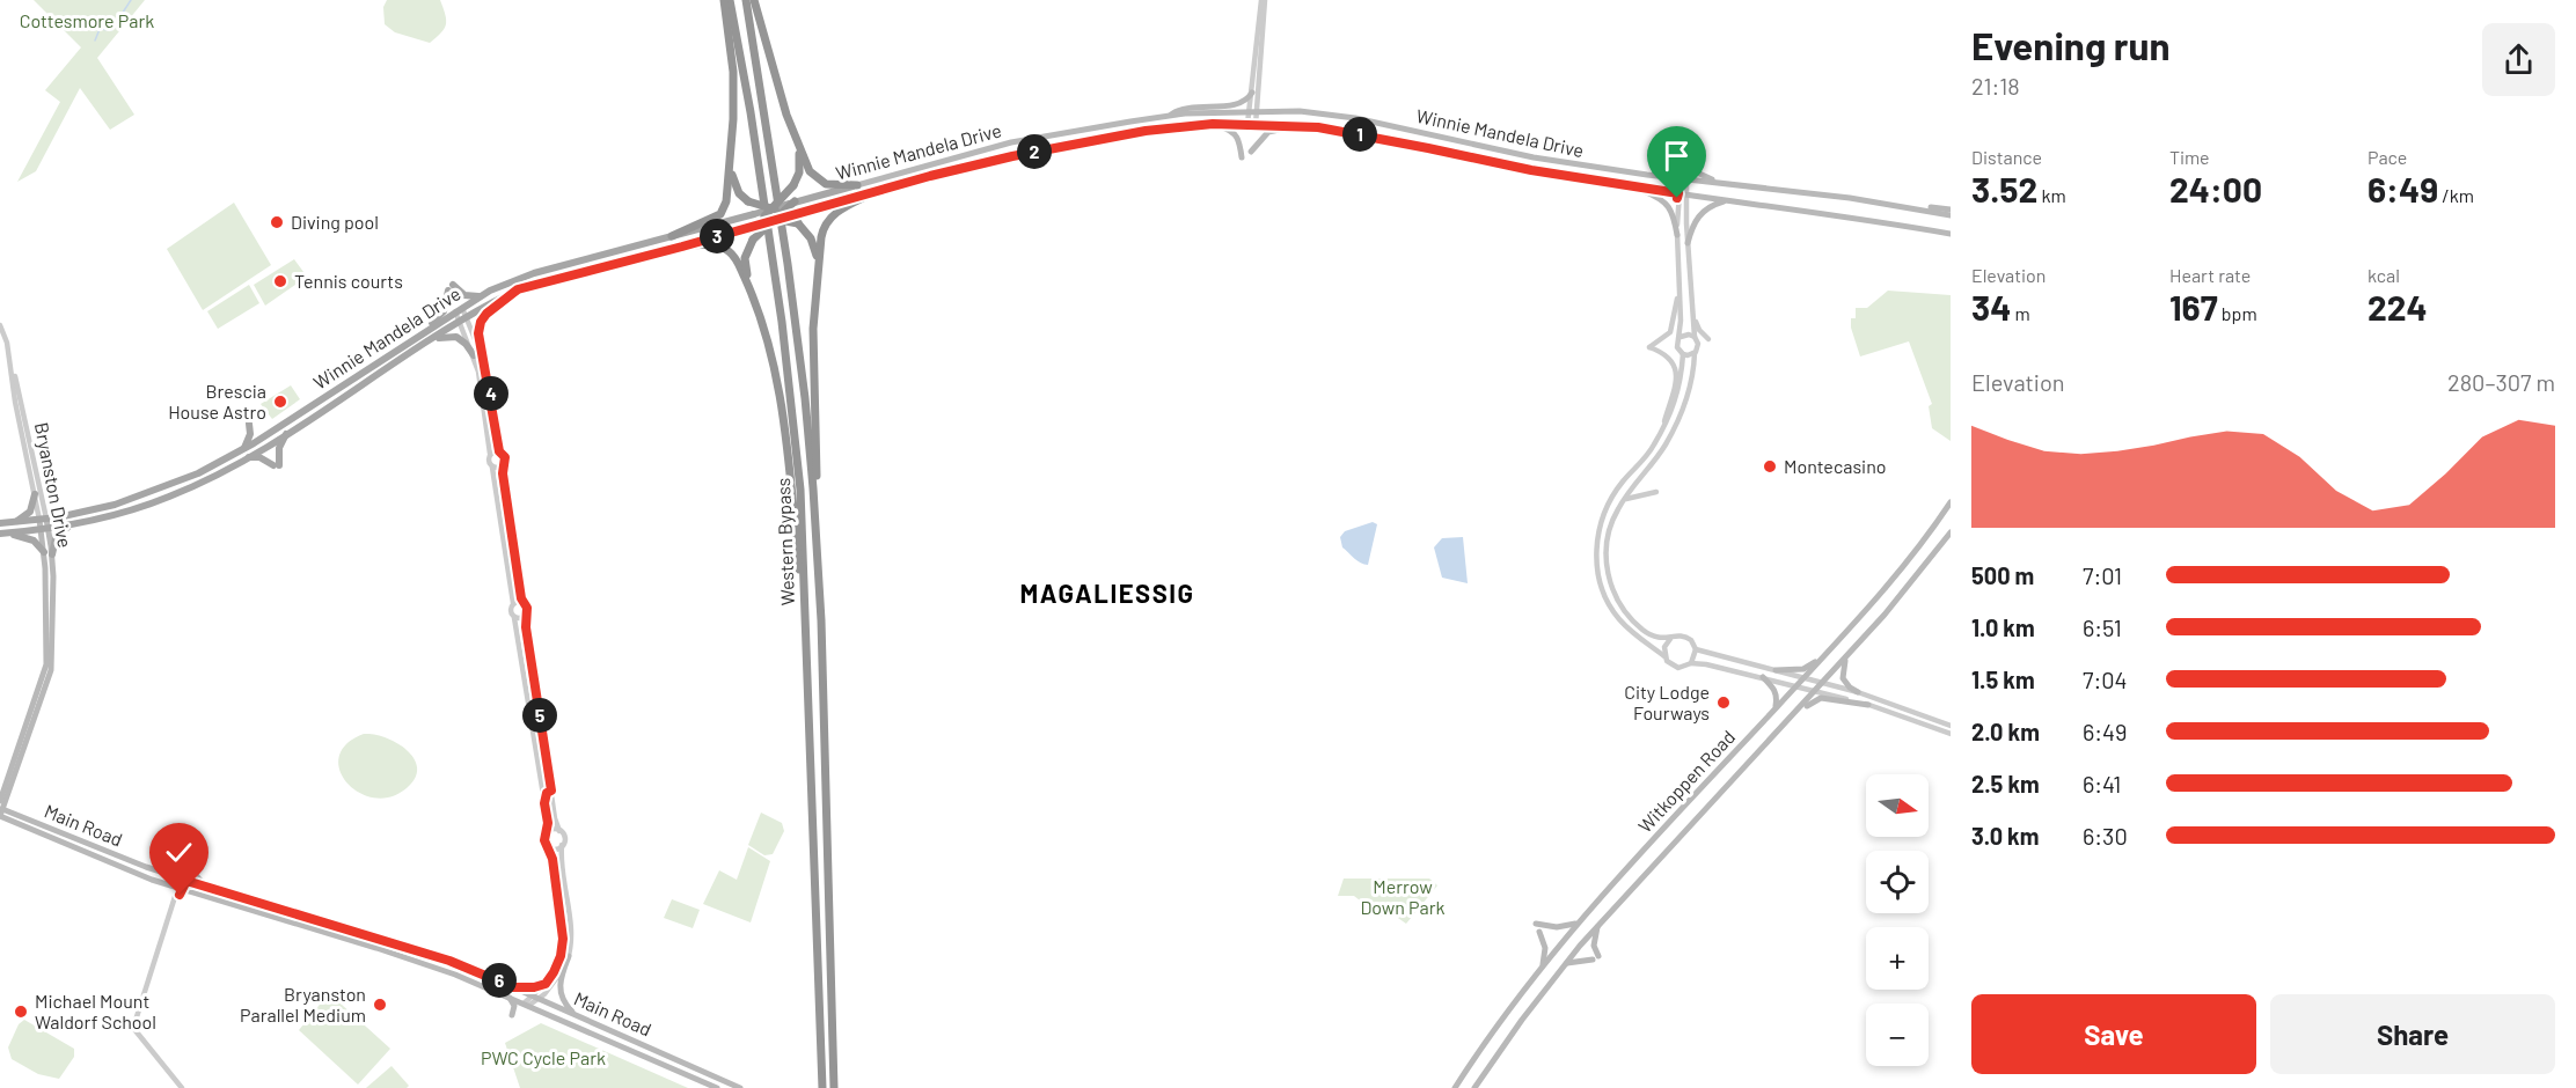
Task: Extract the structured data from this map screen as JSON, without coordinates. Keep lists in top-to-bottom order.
{
  "streets": {
    "highway": ["Western Bypass"],
    "main road": [
      "Winnie Mandela Drive",
      "Bryanston Drive",
      "Witkoppen Road",
      "Main Road"
    ]
  },
  "crossings": [
    ["Winnie Mandela Drive", "Bryanston Drive"],
    ["Bryanston Drive", "Main Road"]
  ],
  "districts": ["MAGALIESSIG"],
  "parks": ["Cottesmore Park", "Merrow Down Park", "PWC Cycle Park"],
  "places": [
    "Diving pool",
    "Tennis courts",
    "Brescia House Astro",
    "Montecasino",
    "City Lodge Fourways",
    "Bryanston Parallel Medium",
    "Michael Mount Waldorf School"
  ],
  "north": "right",
  "page": {
    "heading": ["Evening run", "21:18"],
    "pins": [
      "1",
      "2",
      "3",
      "4",
      "5",
      "6"
    ],
    "stats": [
      ["Distance", "3.52 km"],
      ["Time", "24:00"],
      ["Pace", "6:49 /km"],
      ["Elevation", "34 m"],
      ["Heart rate", "167 bpm"],
      ["kcal", "224"]
    ],
    "chart": ["Elevation", "280–307 m"],
    "list": [
      {
        "name": "500 m",
        "note": "7:01"
      },
      {
        "name": "1.0 km",
        "note": "6:51"
      },
      {
        "name": "1.5 km",
        "note": "7:04"
      },
      {
        "name": "2.0 km",
        "note": "6:49"
      },
      {
        "name": "2.5 km",
        "note": "6:41"
      },
      {
        "name": "3.0 km",
        "note": "6:30"
      }
    ],
    "map_buttons": ["+", "−"],
    "buttons": ["Save", "Share"]
  }
}
